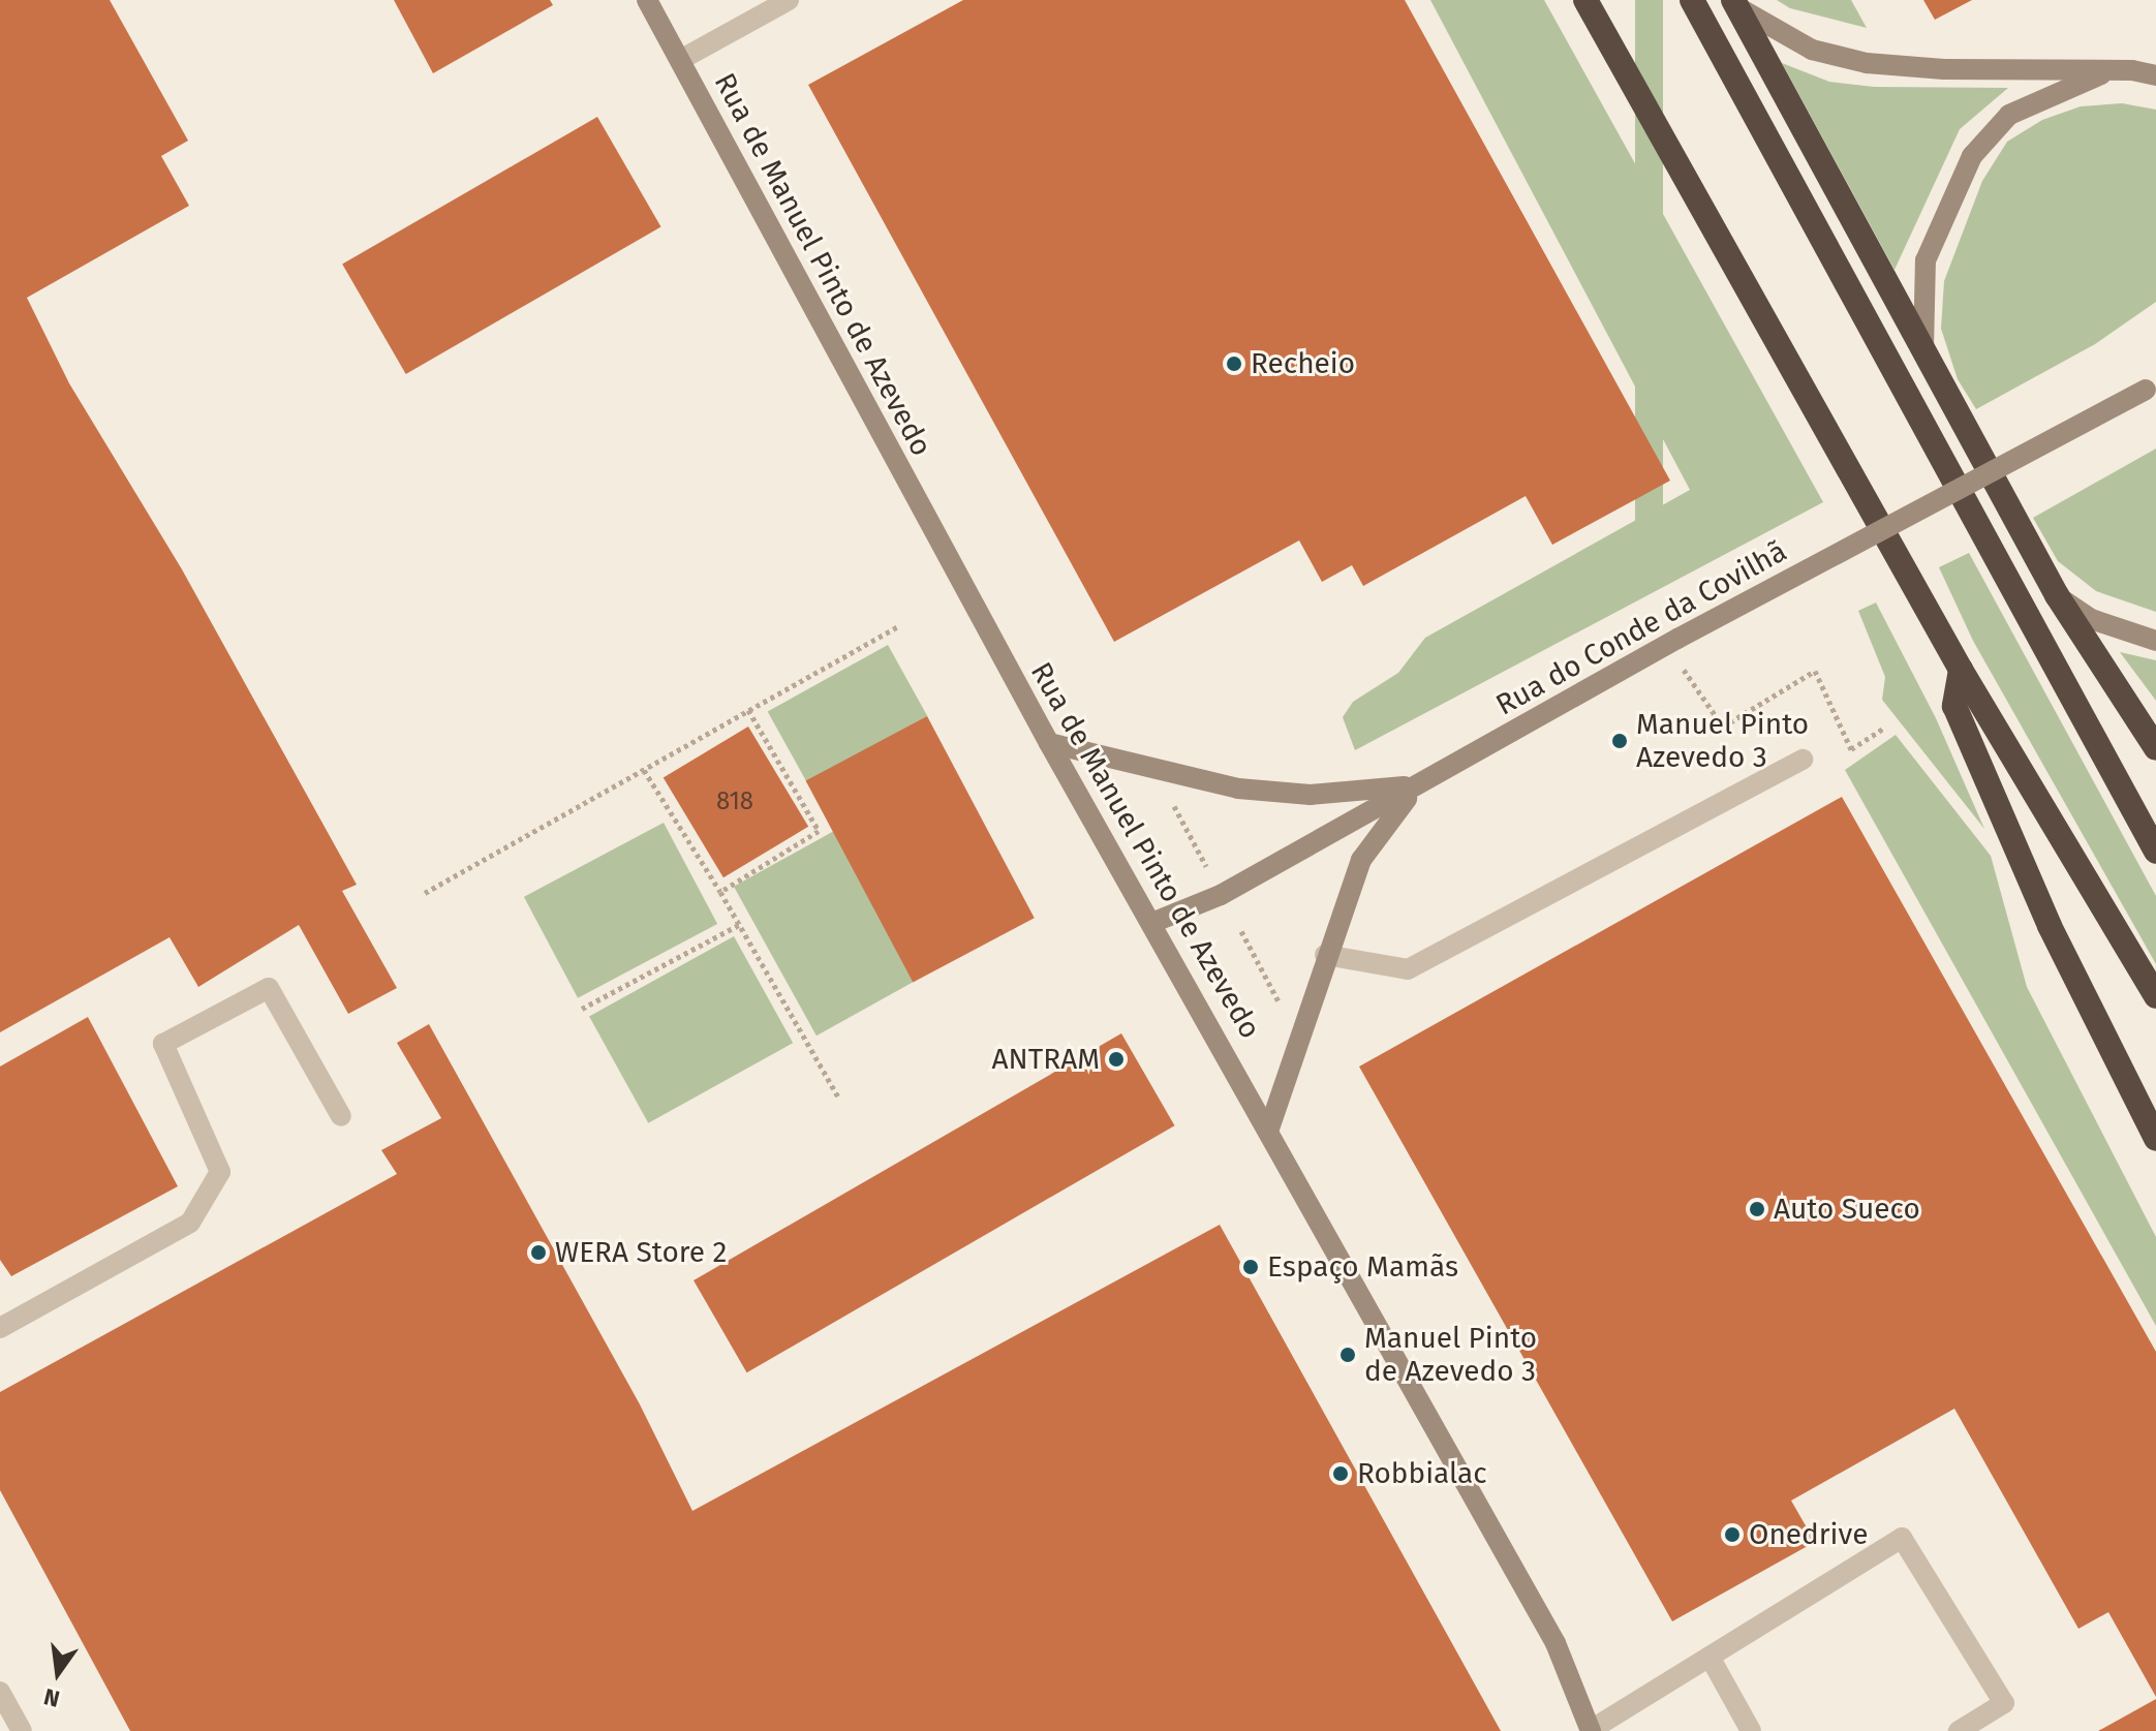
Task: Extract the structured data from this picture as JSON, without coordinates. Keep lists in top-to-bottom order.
{
  "streets": {
    "main road": ["Rua de Manuel Pinto de Azevedo", "Rua do Conde da Covilhã"]
  },
  "crossings": [
    ["Rua de Manuel Pinto de Azevedo", "Rua do Conde da Covilhã"]
  ],
  "places": [
    "Recheio",
    "Manuel Pinto Azevedo 3",
    "ANTRAM",
    "Auto Sueco",
    "WERA Store 2",
    "Espaço Mamãs",
    "Manuel Pinto de Azevedo 3",
    "Robbialac",
    "Onedrive"
  ],
  "house_numbers": ["818"],
  "north": "bottom"
}
